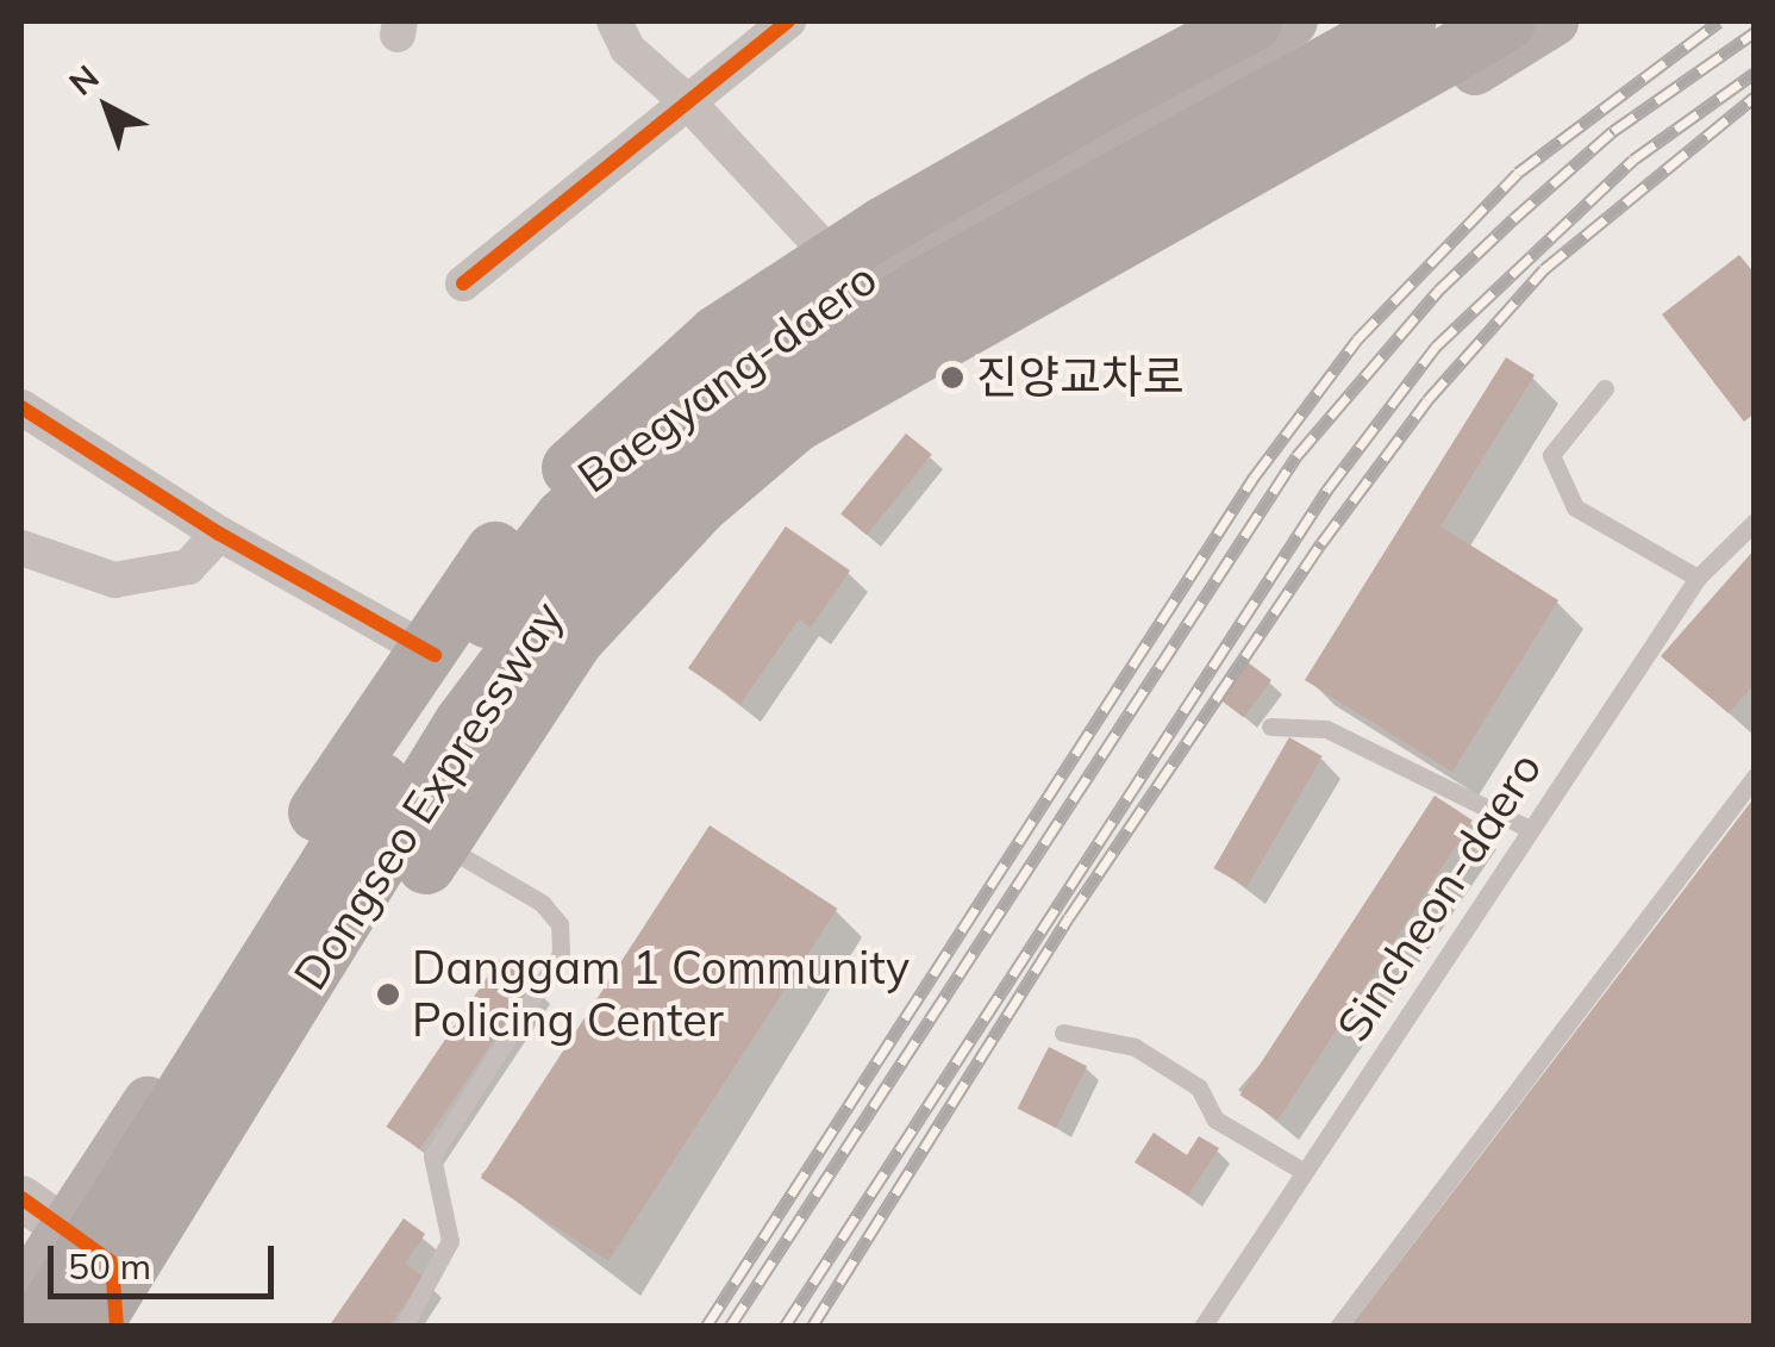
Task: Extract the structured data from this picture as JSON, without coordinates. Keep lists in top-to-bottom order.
{
  "streets": {
    "highway": ["Dongseo Expressway"],
    "main road": ["Baegyang-daero"],
    "lane": ["Sincheon-daero"]
  },
  "crossings": [
    ["Baegyang-daero", "Dongseo Expressway"]
  ],
  "places": ["진양교차로", "Danggam 1 Community Policing Center"],
  "scale_bar": "50 m",
  "north": "top left"
}
